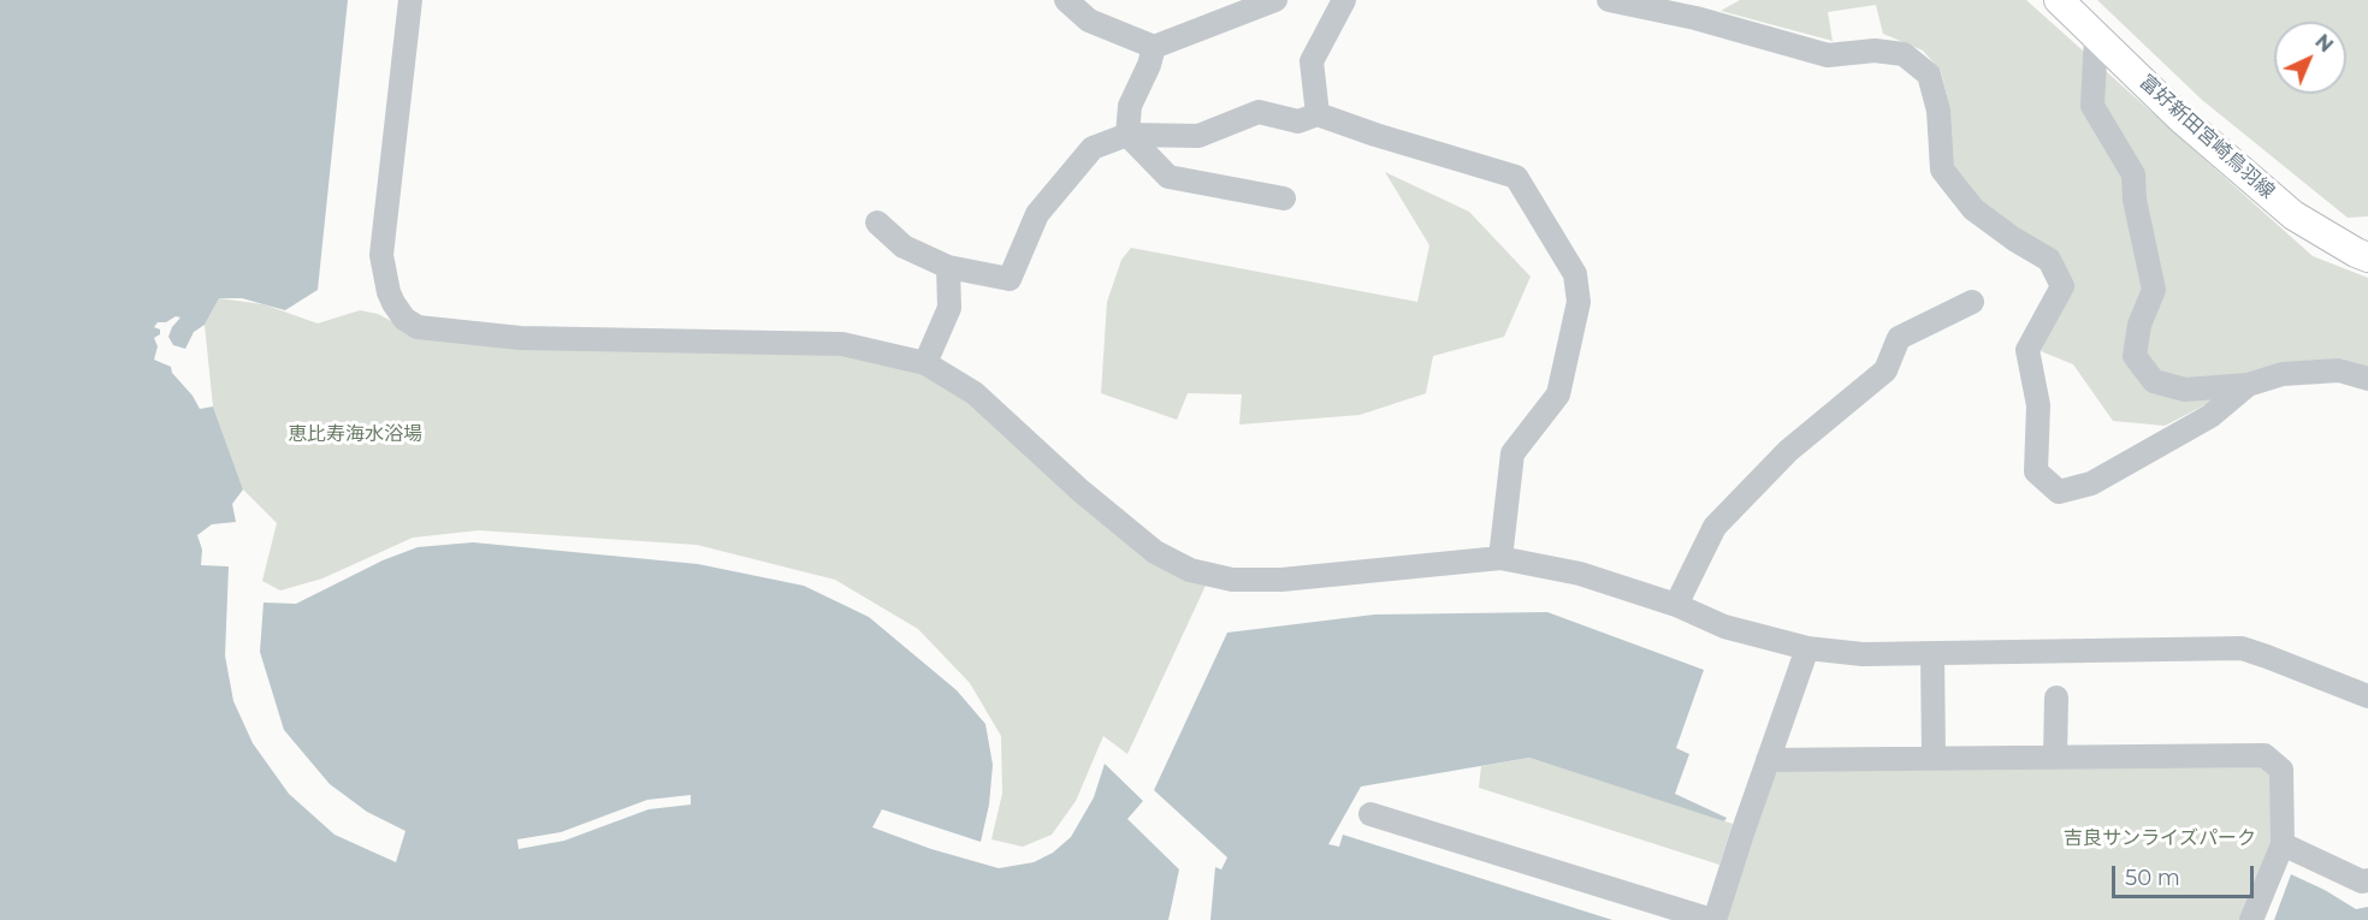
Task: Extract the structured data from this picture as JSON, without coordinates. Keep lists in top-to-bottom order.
{
  "streets": {
    "main road": ["富好新田宮崎鳥羽線"]
  },
  "parks": ["恵比寿海水浴場", "吉良サンライズパーク"],
  "scale_bar": "50 m",
  "north": "top right"
}
